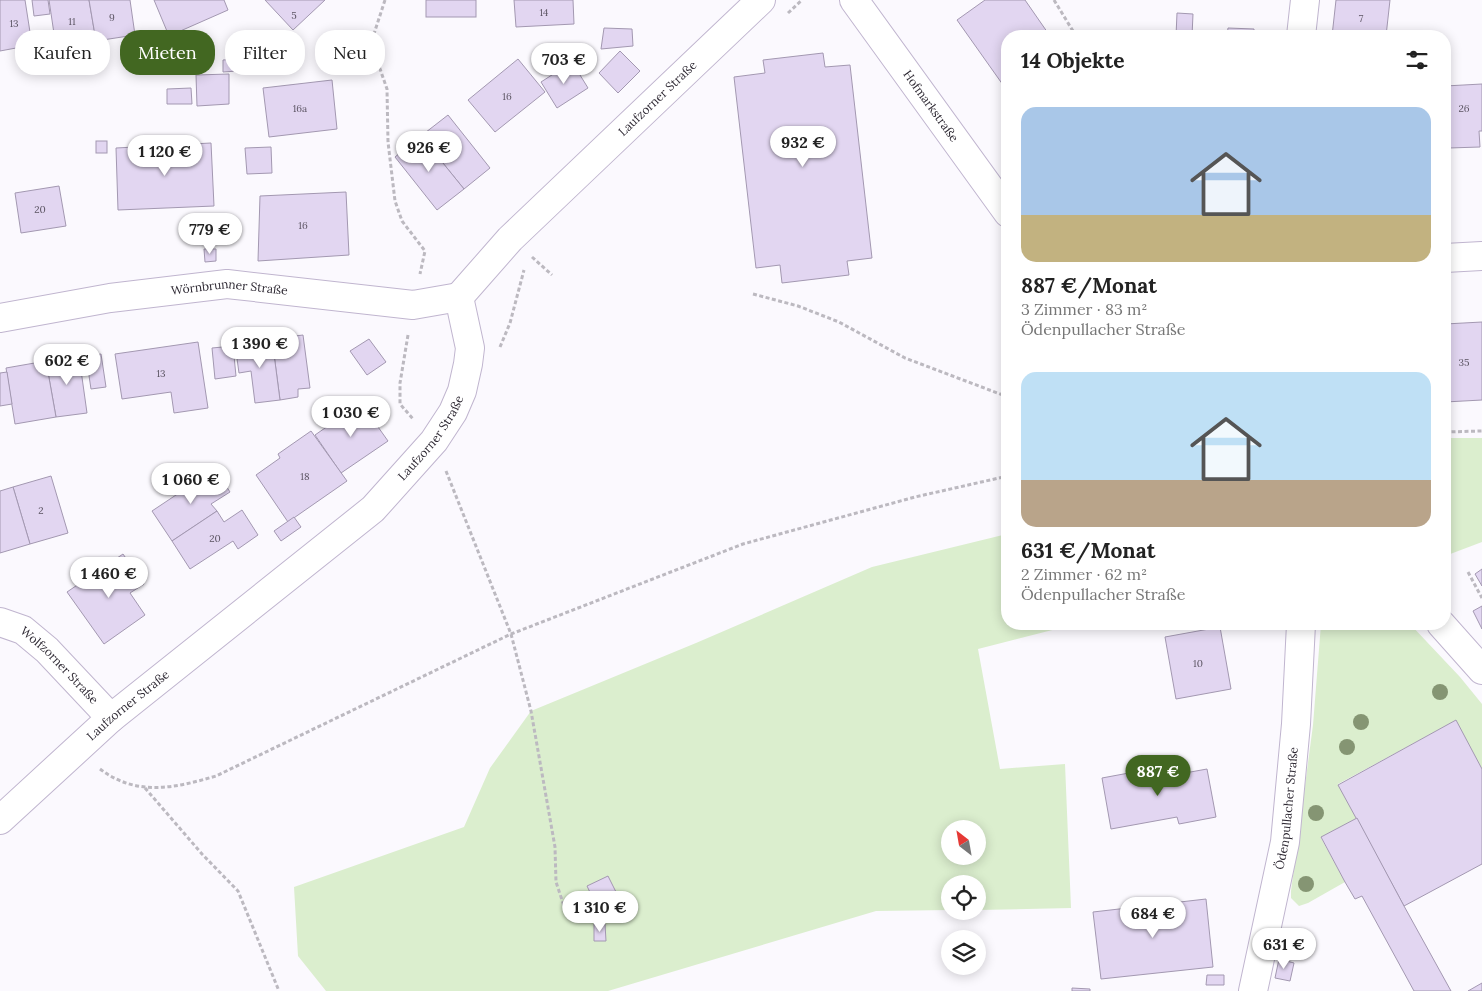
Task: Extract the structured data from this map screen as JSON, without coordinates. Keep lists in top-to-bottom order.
{
  "streets": {
    "street": [
      "Laufzorner Straße",
      "Hofmarkstraße",
      "Wörnbrunner Straße",
      "Wolfzorner Straße",
      "Ödenpullacher Straße"
    ]
  },
  "crossings": [
    ["Laufzorner Straße", "Wörnbrunner Straße"],
    ["Laufzorner Straße", "Wolfzorner Straße"]
  ],
  "house_numbers": [
    "14",
    "5",
    "9",
    "7",
    "11",
    "13",
    "16",
    "16a",
    "26",
    "20",
    "16",
    "35",
    "13",
    "18",
    "2",
    "20",
    "10"
  ],
  "north": "top left",
  "page": {
    "chip": [
      "Kaufen",
      "Mieten",
      "Filter",
      "Neu"
    ],
    "heading": "14 Objekte",
    "price": [
      "703 €",
      "932 €",
      "926 €",
      "1 120 €",
      "779 €",
      "1 390 €",
      "602 €",
      "1 030 €",
      "1 060 €",
      "1 460 €",
      "887 €",
      "1 310 €",
      "684 €",
      "631 €"
    ],
    "list": [
      {
        "name": "887 €/Monat",
        "note": "3 Zimmer · 83 m² · Ödenpullacher Straße"
      },
      {
        "name": "631 €/Monat",
        "note": "2 Zimmer · 62 m² · Ödenpullacher Straße"
      }
    ]
  }
}
